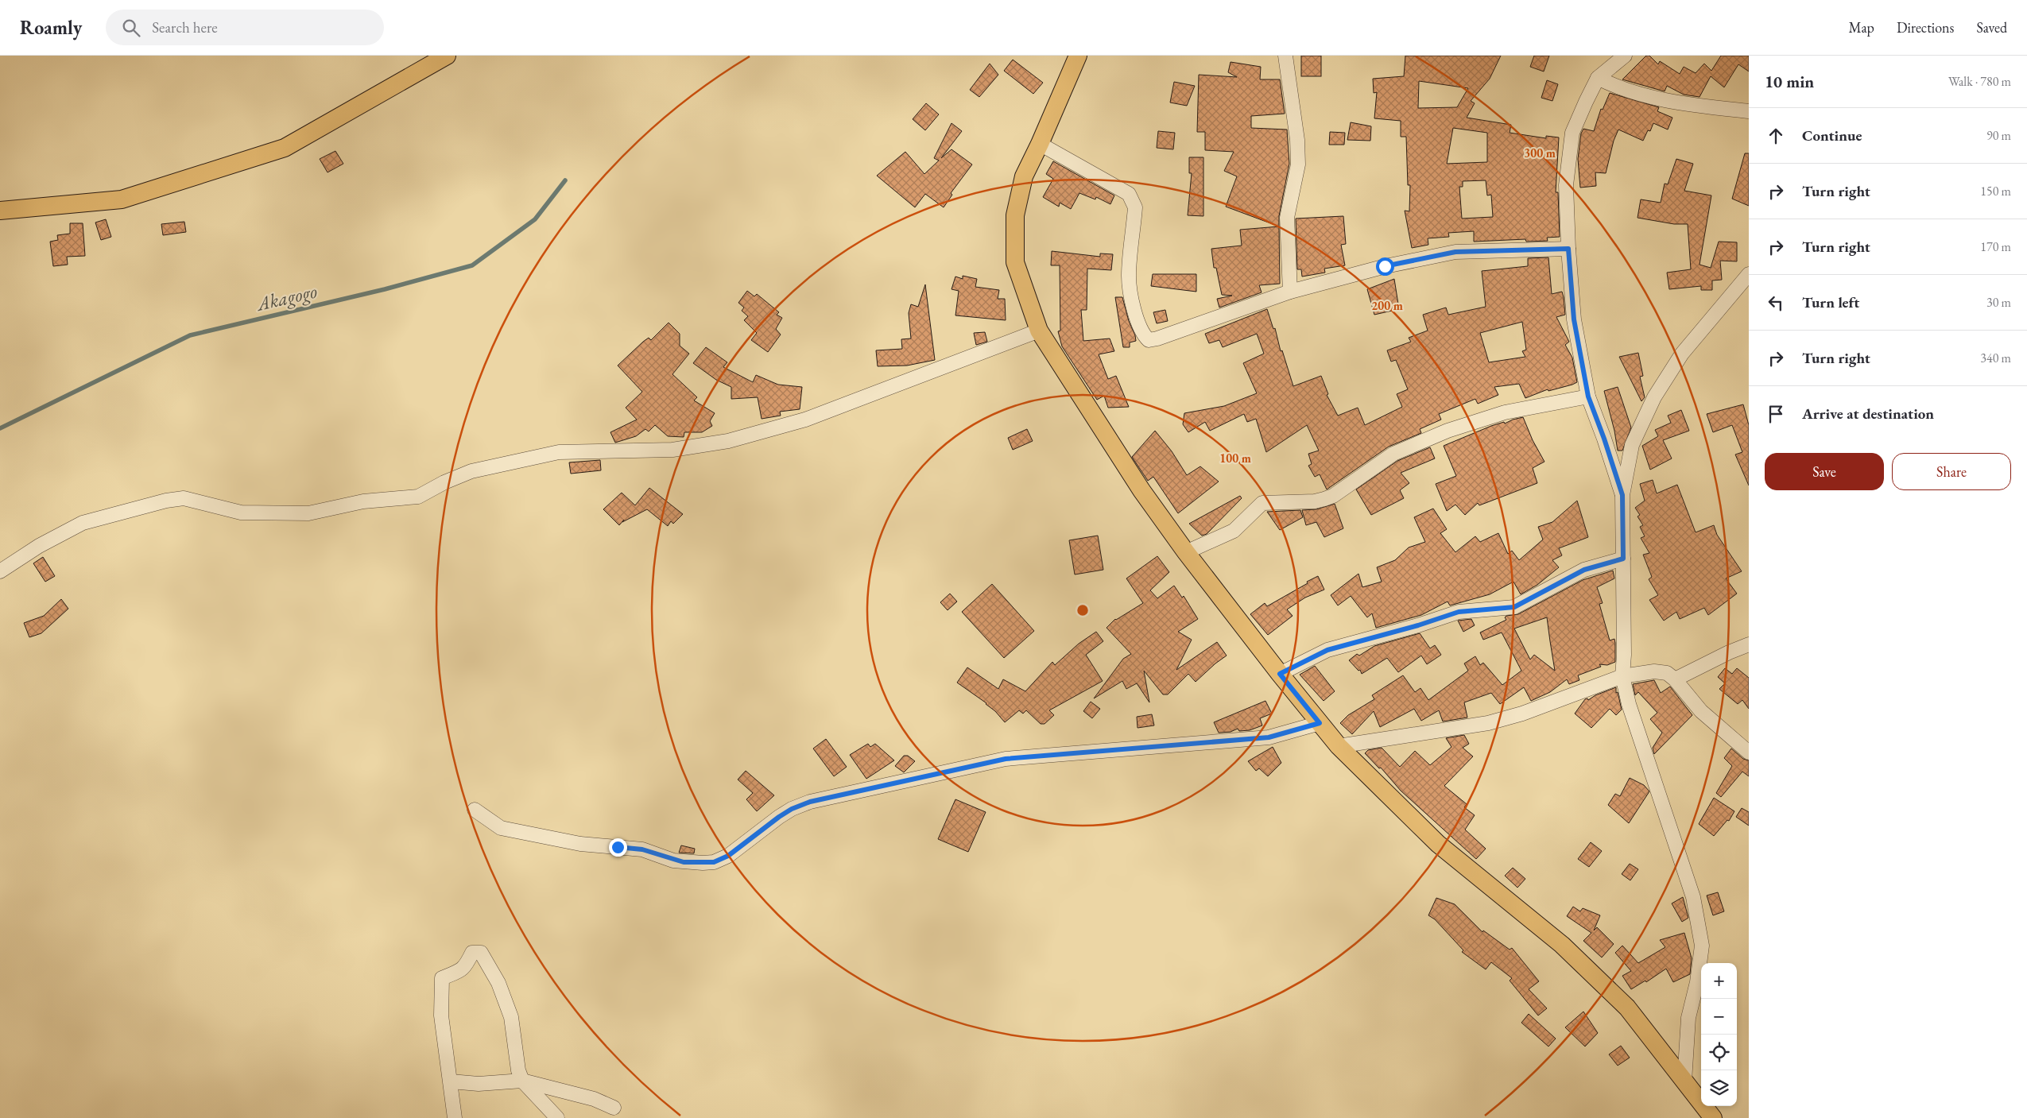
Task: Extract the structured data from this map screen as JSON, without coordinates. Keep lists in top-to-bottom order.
{
  "water": ["Akagogo"],
  "page": {
    "header": "Roamly",
    "search": "Search here",
    "nav": ["Map", "Directions", "Saved"],
    "heading": ["10 min", "Walk · 780 m"],
    "list": [
      ["Continue", "90 m"],
      ["Turn right", "150 m"],
      ["Turn right", "170 m"],
      ["Turn left", "30 m"],
      ["Turn right", "340 m"],
      "Arrive at destination"
    ],
    "buttons": ["Save", "Share"],
    "map_buttons": ["+", "−"]
  },
  "rings": ["300 m", "200 m", "100 m"]
}
